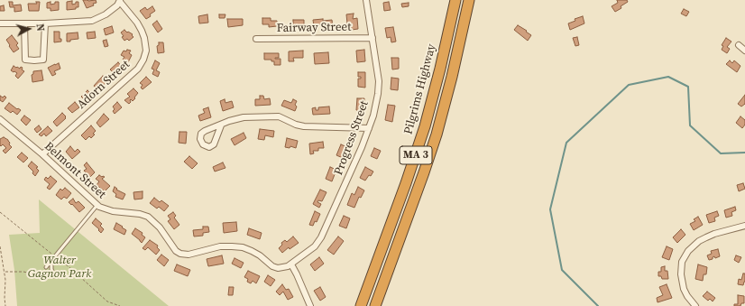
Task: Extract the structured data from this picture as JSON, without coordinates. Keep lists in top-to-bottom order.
{
  "streets": {
    "highway": ["Pilgrims Highway", "MA 3"],
    "street": [
      "Fairway Street",
      "Adorn Street",
      "Progress Street",
      "Belmont Street"
    ]
  },
  "crossings": [
    ["Fairway Street", "Progress Street"],
    ["Adorn Street", "Belmont Street"],
    ["Progress Street", "Belmont Street"]
  ],
  "parks": ["Walter Gagnon Park"],
  "north": "right"
}
